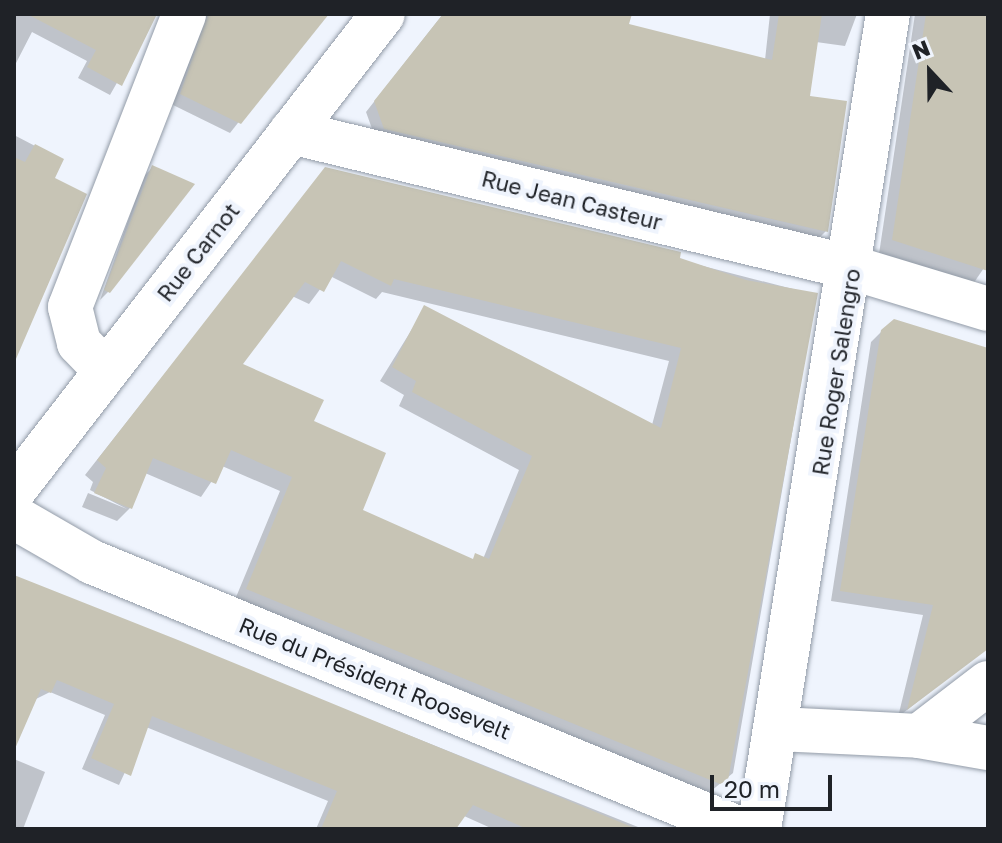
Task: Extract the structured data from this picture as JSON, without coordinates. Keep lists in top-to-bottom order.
{
  "streets": {
    "street": [
      "Rue Jean Casteur",
      "Rue Carnot",
      "Rue Roger Salengro",
      "Rue du Président Roosevelt"
    ]
  },
  "crossings": [
    ["Rue Jean Casteur", "Rue Carnot"],
    ["Rue Jean Casteur", "Rue Roger Salengro"]
  ],
  "scale_bar": "20 m",
  "north": "top"
}
